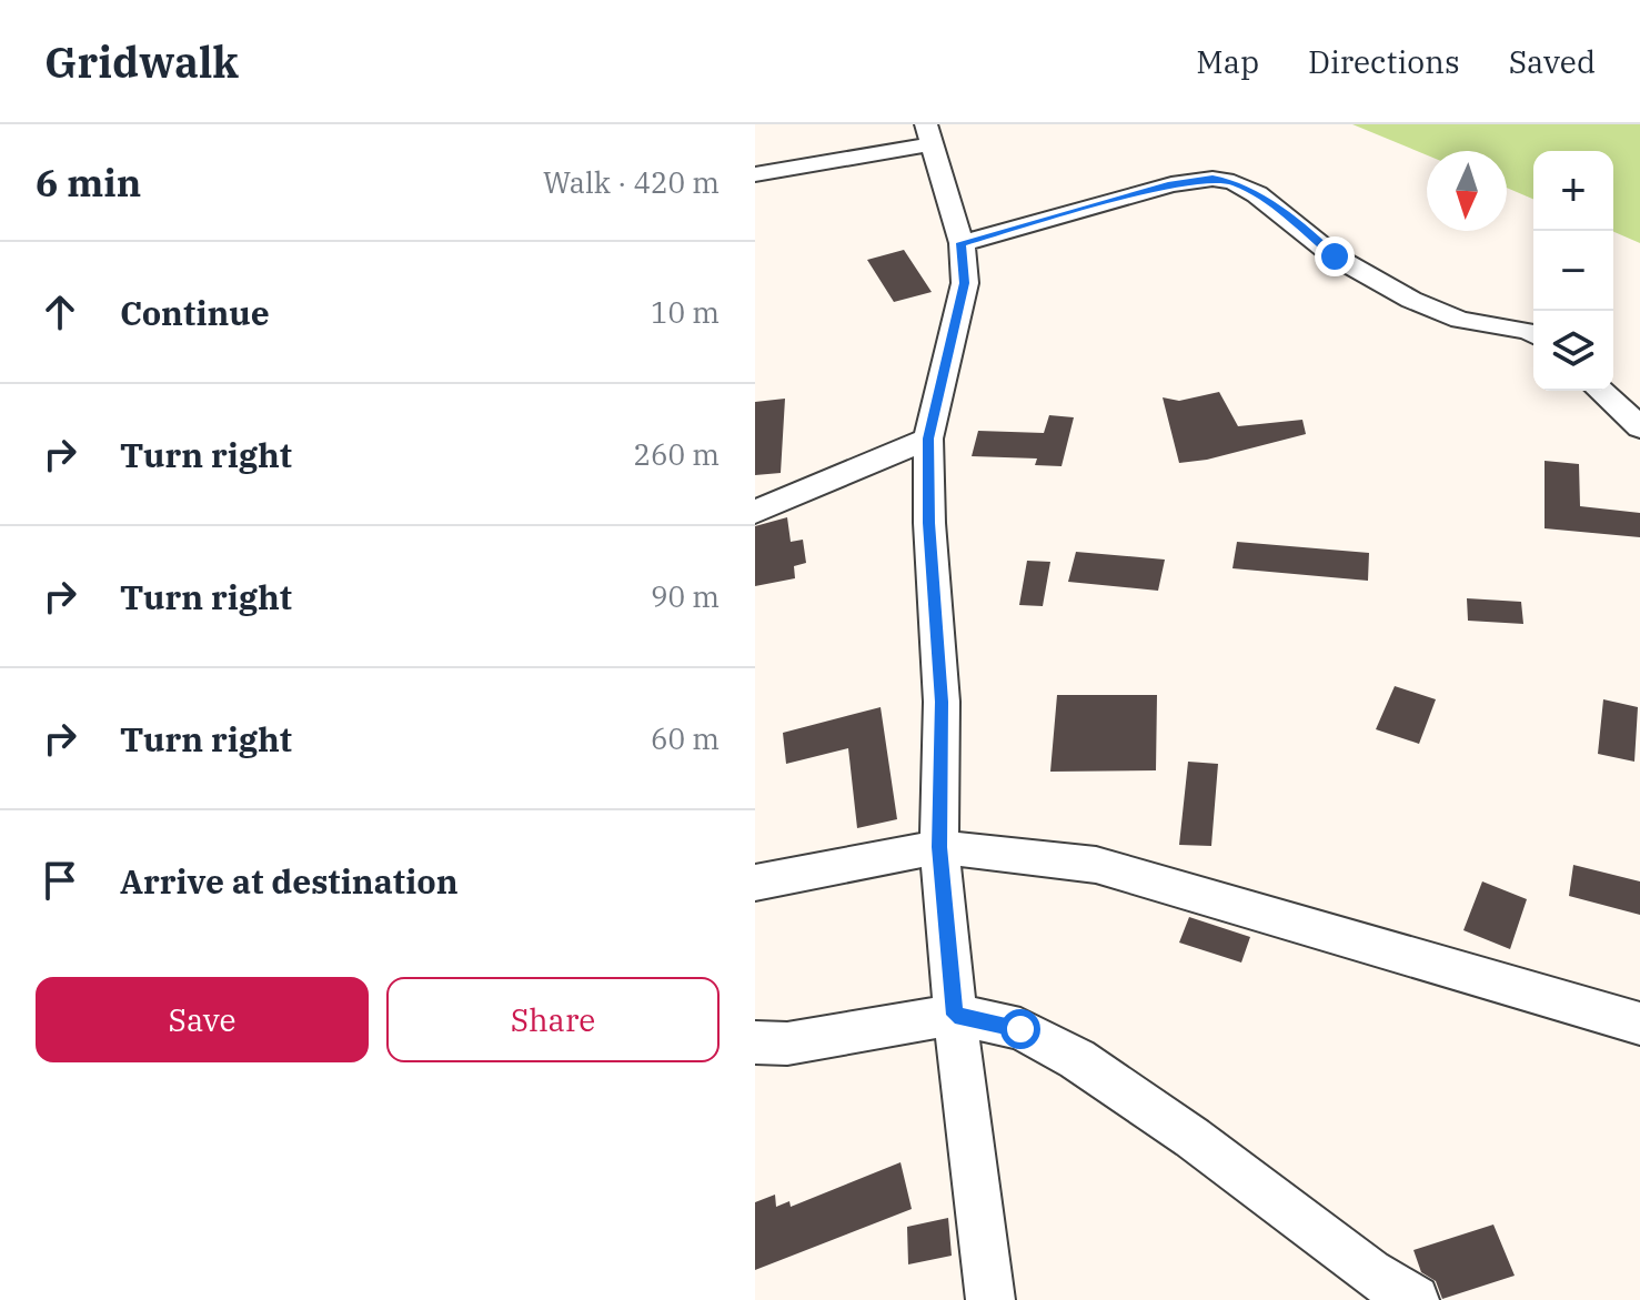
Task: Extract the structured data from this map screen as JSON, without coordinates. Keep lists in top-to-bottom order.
{
  "north": "bottom",
  "page": {
    "header": "Gridwalk",
    "nav": ["Map", "Directions", "Saved"],
    "heading": ["6 min", "Walk · 420 m"],
    "map_buttons": ["+", "−"],
    "list": [
      ["Continue", "10 m"],
      ["Turn right", "260 m"],
      ["Turn right", "90 m"],
      ["Turn right", "60 m"],
      "Arrive at destination"
    ],
    "buttons": ["Save", "Share"]
  }
}
